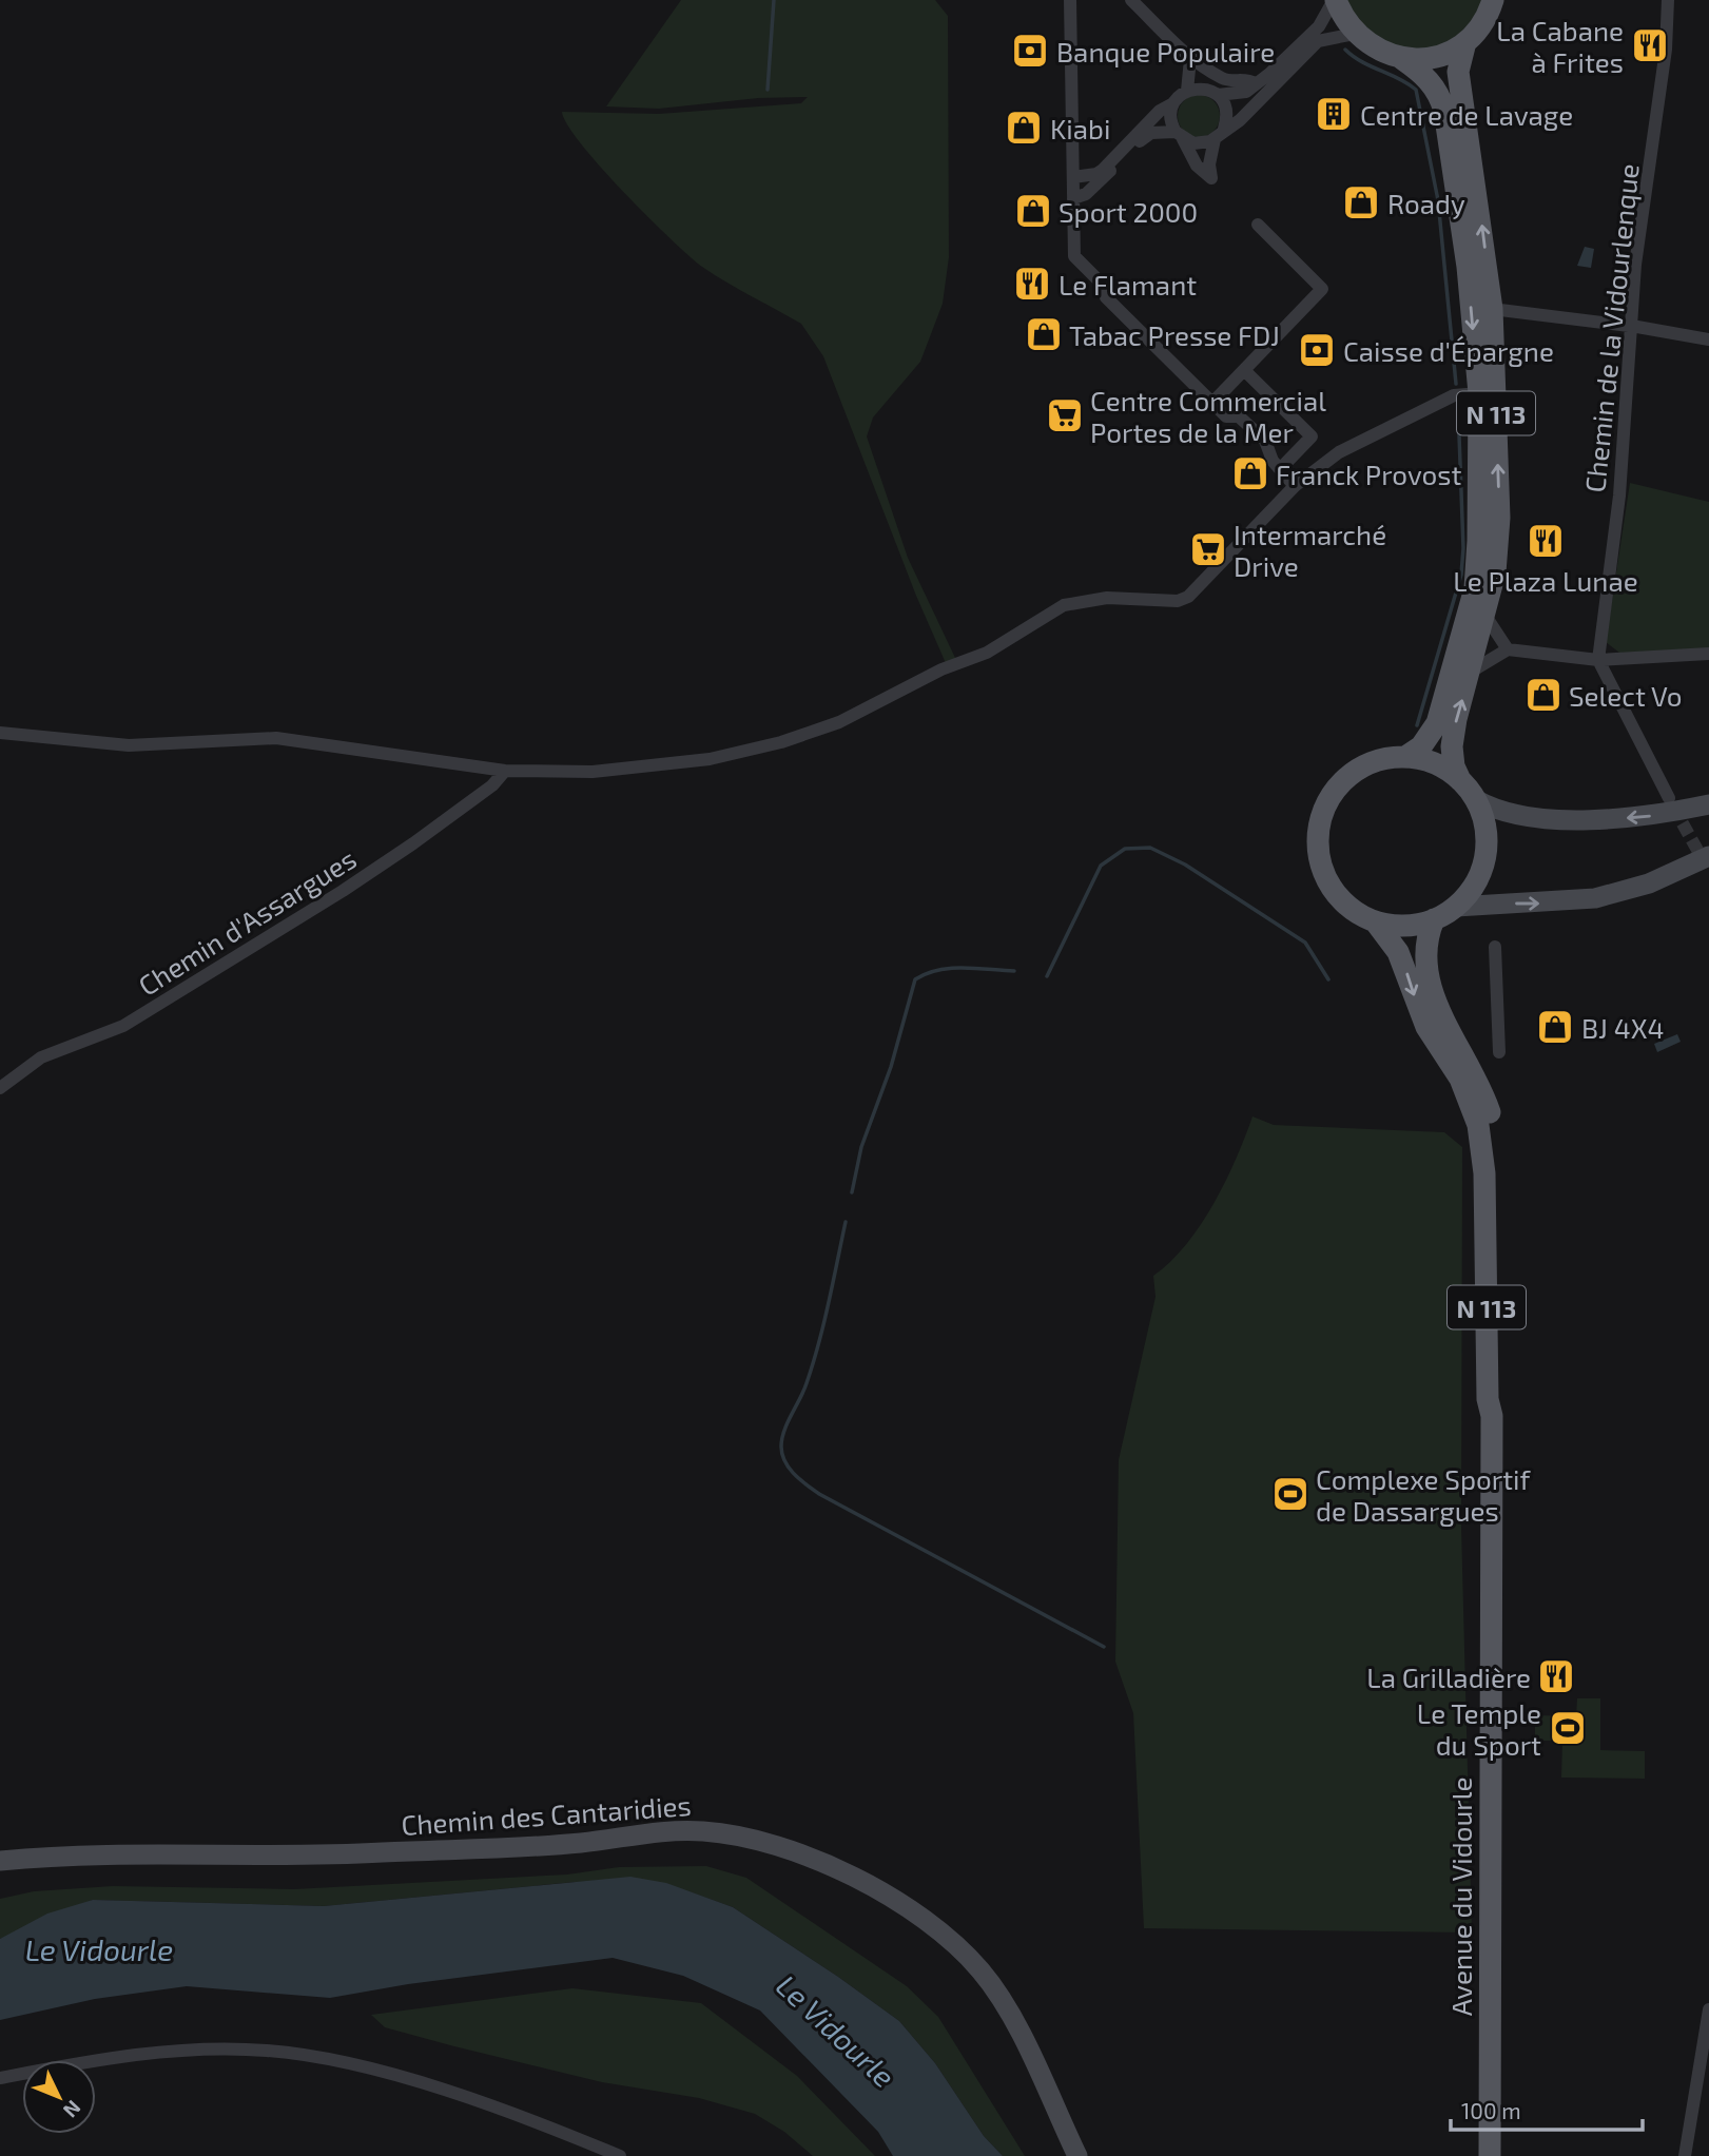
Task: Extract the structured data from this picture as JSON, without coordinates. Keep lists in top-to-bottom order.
{
  "streets": {
    "main road": ["N 113", "Avenue du Vidourle"],
    "street": ["Chemin de la Vidourlenque", "Chemin d'Assargues", "Chemin des Cantaridies"]
  },
  "crossings": [
    ["N 113", "Avenue du Vidourle"]
  ],
  "water": ["Le Vidourle"],
  "places": {
    "restaurant": [
      "La Cabane à Frites",
      "Le Flamant",
      "Le Plaza Lunae",
      "La Grilladière"
    ],
    "bank": ["Banque Populaire", "Caisse d'Épargne"],
    "building": ["Centre de Lavage"],
    "shop": [
      "Kiabi",
      "Roady",
      "Sport 2000",
      "Tabac Presse FDJ",
      "Franck Provost",
      "Select Vo",
      "BJ 4X4"
    ],
    "supermarket": ["Centre Commercial Portes de la Mer", "Intermarché Drive"],
    "sports": ["Complexe Sportif de Dassargues", "Le Temple du Sport"]
  },
  "scale_bar": "100 m",
  "north": "bottom right"
}
